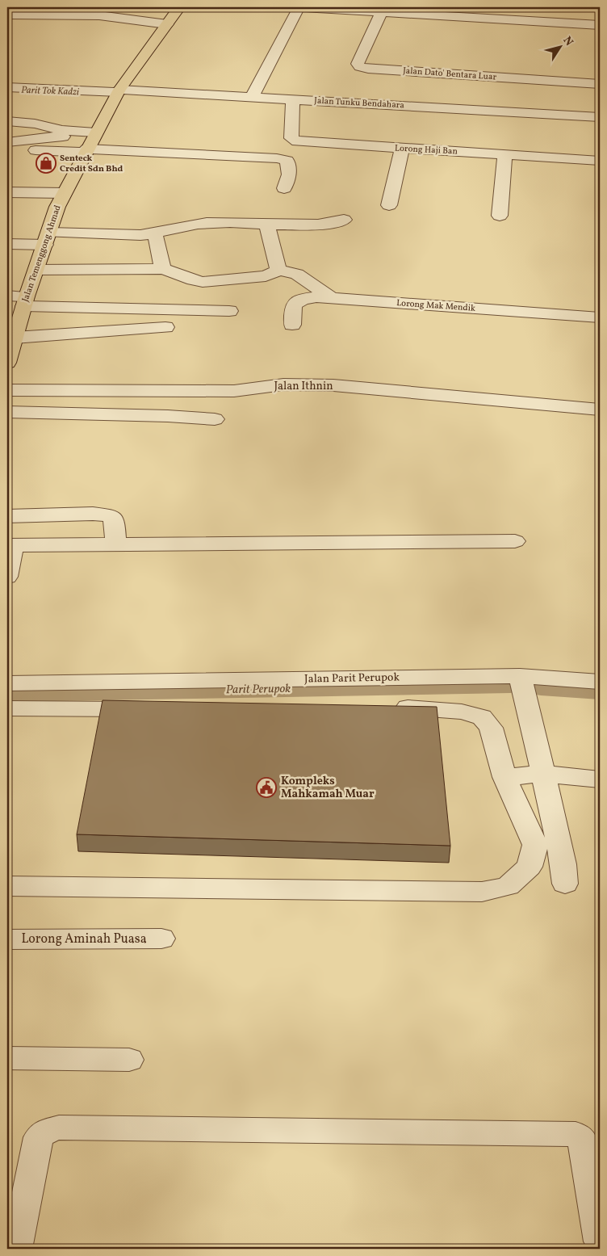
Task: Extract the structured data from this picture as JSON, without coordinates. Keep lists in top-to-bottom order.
{
  "streets": {
    "main road": ["Jalan Temenggong Ahmad"],
    "street": [
      "Jalan Dato' Bentara Luar",
      "Jalan Tunku Bendahara",
      "Lorong Haji Ban",
      "Lorong Mak Mendik",
      "Jalan Ithnin",
      "Jalan Parit Perupok",
      "Lorong Aminah Puasa"
    ]
  },
  "crossings": [
    ["Jalan Tunku Bendahara", "Lorong Haji Ban"],
    ["Jalan Tunku Bendahara", "Jalan Temenggong Ahmad"]
  ],
  "water": ["Parit Tok Kadzi", "Parit Perupok"],
  "places": {
    "shop": ["Senteck Credit Sdn Bhd"],
    "public building": ["Kompleks Mahkamah Muar"]
  },
  "north": "top right"
}
